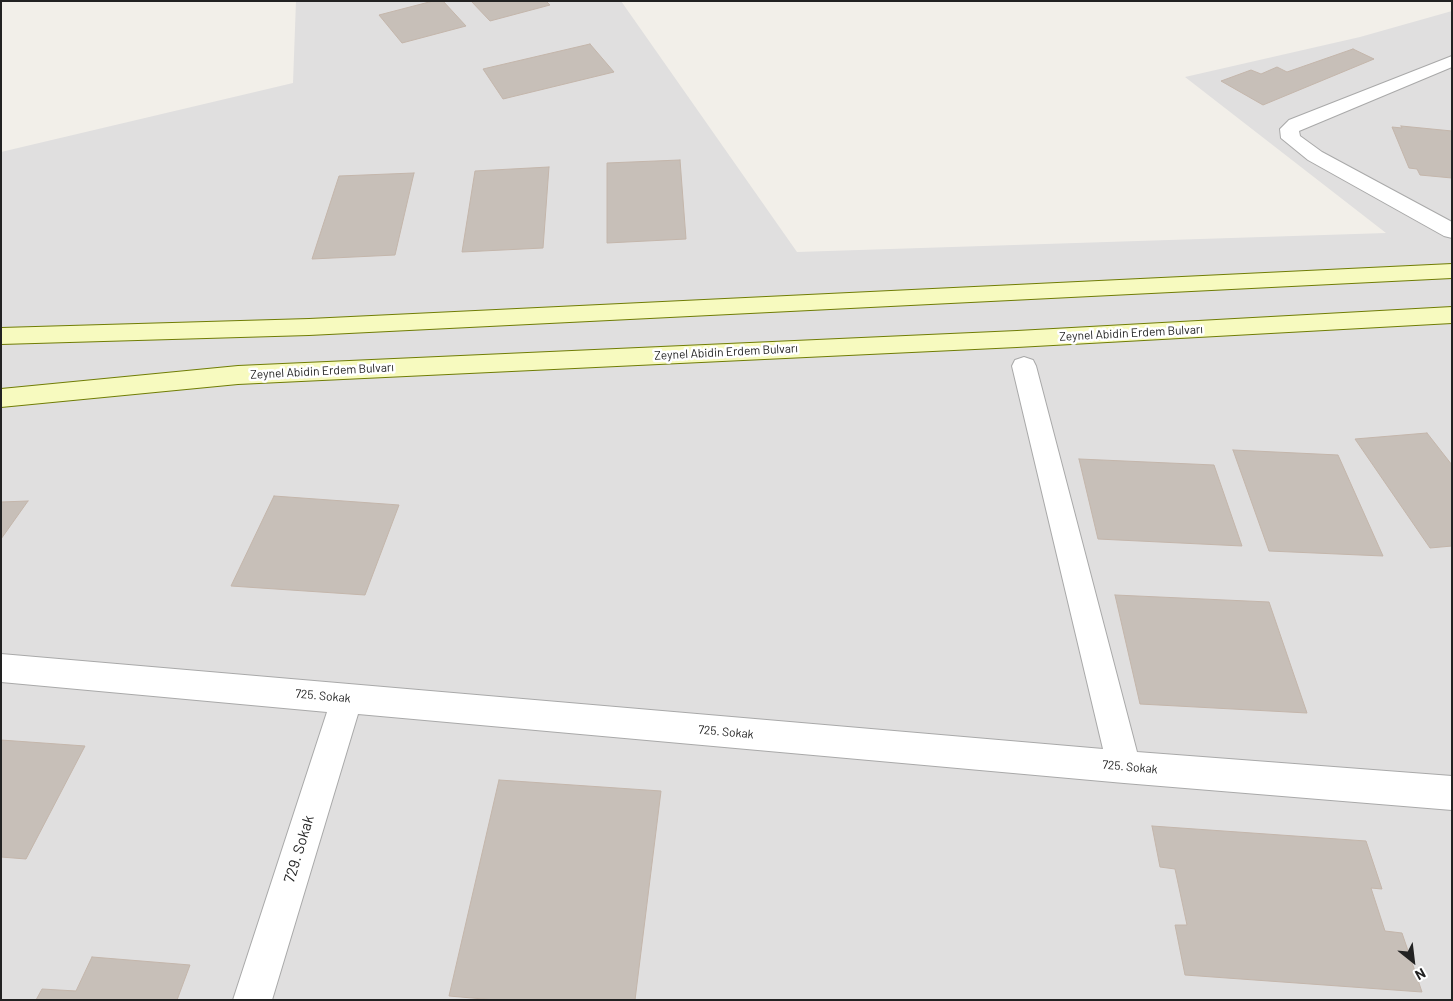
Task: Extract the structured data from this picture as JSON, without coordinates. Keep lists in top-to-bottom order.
{
  "streets": {
    "main road": ["Zeynel Abidin Erdem Bulvarı"],
    "street": ["725. Sokak", "729. Sokak"]
  },
  "crossings": [
    ["725. Sokak", "729. Sokak"]
  ],
  "north": "bottom right"
}
